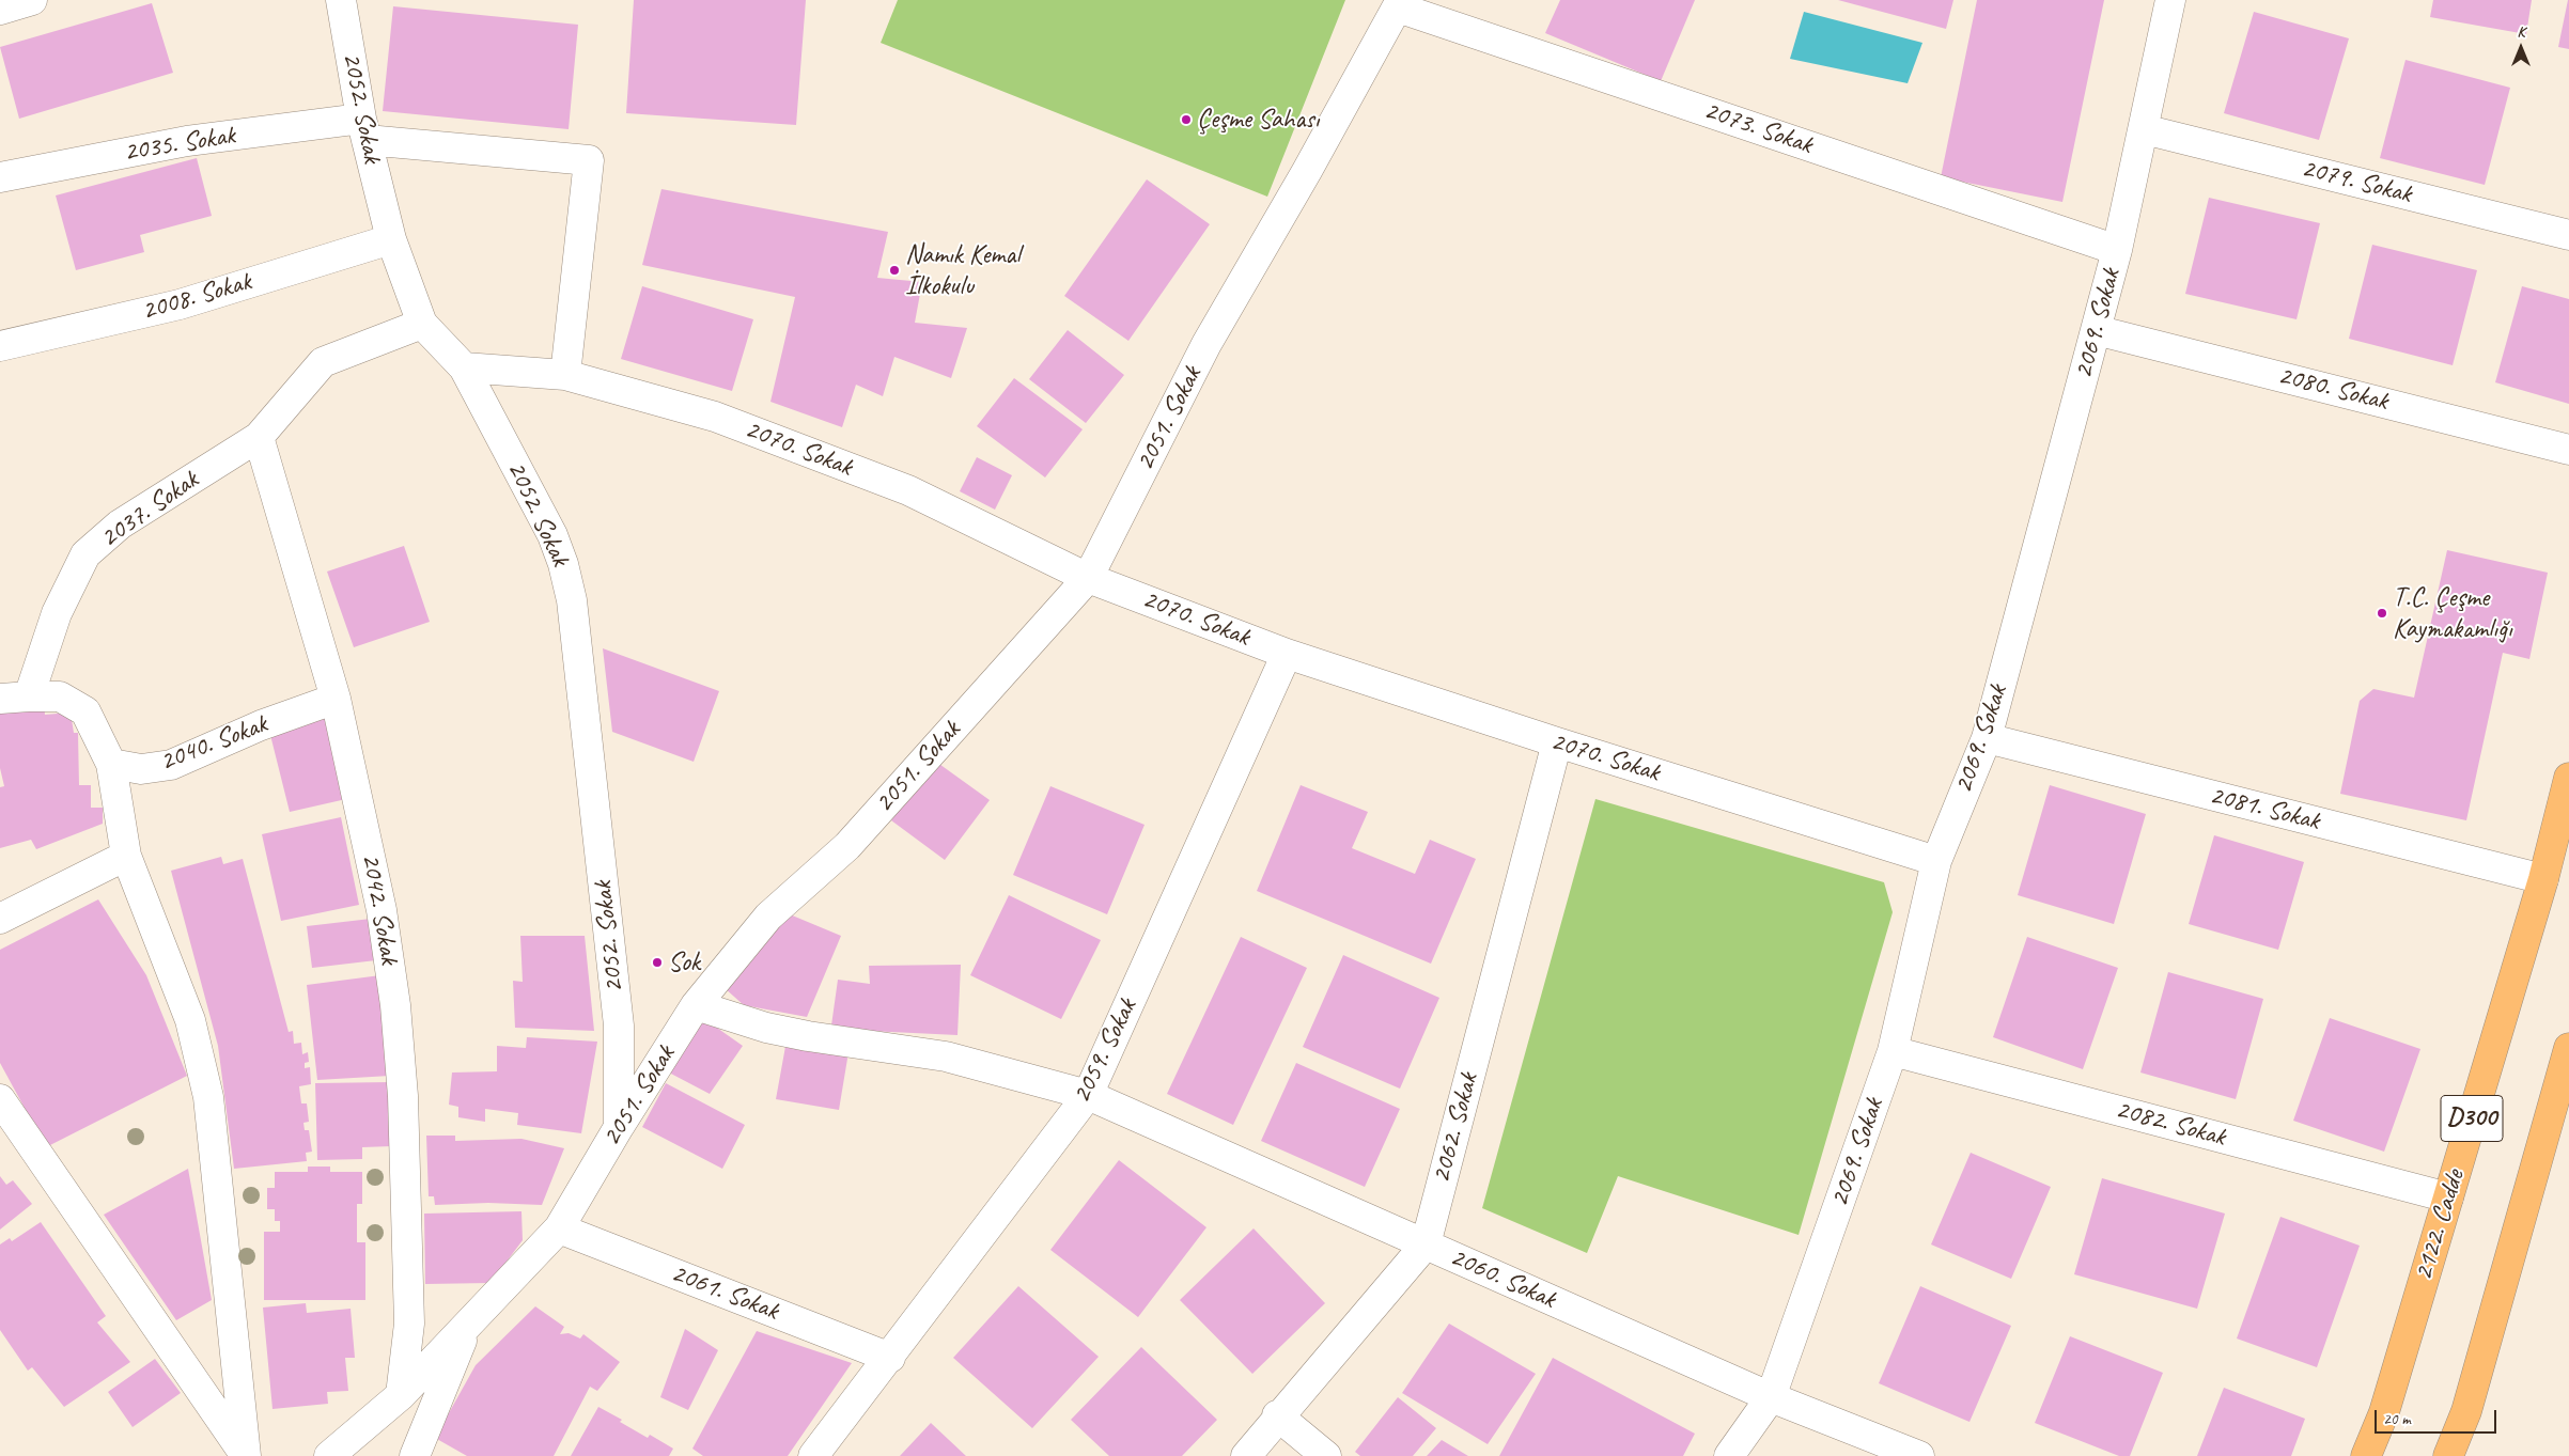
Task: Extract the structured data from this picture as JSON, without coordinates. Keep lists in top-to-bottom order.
{
  "streets": {
    "highway": ["D300", "2122. Cadde"],
    "street": [
      "2052. Sokak",
      "2073. Sokak",
      "2035. Sokak",
      "2079. Sokak",
      "2008. Sokak",
      "2069. Sokak",
      "2080. Sokak",
      "2051. Sokak",
      "2070. Sokak",
      "2037. Sokak",
      "2040. Sokak",
      "2081. Sokak",
      "2042. Sokak",
      "2059. Sokak",
      "2082. Sokak",
      "2062. Sokak",
      "2060. Sokak",
      "2061. Sokak"
    ]
  },
  "crossings": [
    ["2052. Sokak", "2035. Sokak"],
    ["2052. Sokak", "2008. Sokak"],
    ["2052. Sokak", "2051. Sokak"],
    ["2052. Sokak", "2070. Sokak"],
    ["2052. Sokak", "2037. Sokak"],
    ["2073. Sokak", "2069. Sokak"],
    ["2073. Sokak", "2051. Sokak"],
    ["2035. Sokak", "2070. Sokak"],
    ["2079. Sokak", "2069. Sokak"],
    ["2069. Sokak", "2080. Sokak"],
    ["2069. Sokak", "2070. Sokak"],
    ["2069. Sokak", "2081. Sokak"],
    ["2069. Sokak", "2082. Sokak"],
    ["2069. Sokak", "2060. Sokak"],
    ["2051. Sokak", "2070. Sokak"],
    ["2051. Sokak", "2042. Sokak"],
    ["2051. Sokak", "2060. Sokak"],
    ["2051. Sokak", "2061. Sokak"],
    ["2070. Sokak", "2059. Sokak"],
    ["2070. Sokak", "2062. Sokak"],
    ["2037. Sokak", "2042. Sokak"],
    ["2040. Sokak", "2042. Sokak"],
    ["2081. Sokak", "2122. Cadde"],
    ["2059. Sokak", "2060. Sokak"],
    ["2059. Sokak", "2061. Sokak"],
    ["2082. Sokak", "2122. Cadde"],
    ["2062. Sokak", "2060. Sokak"]
  ],
  "places": [
    "Çeşme Sahası",
    "Namık Kemal İlkokulu",
    "T.C. Çeşme Kaymakamlığı",
    "Sok"
  ],
  "scale_bar": "20 m",
  "north": "top"
}
